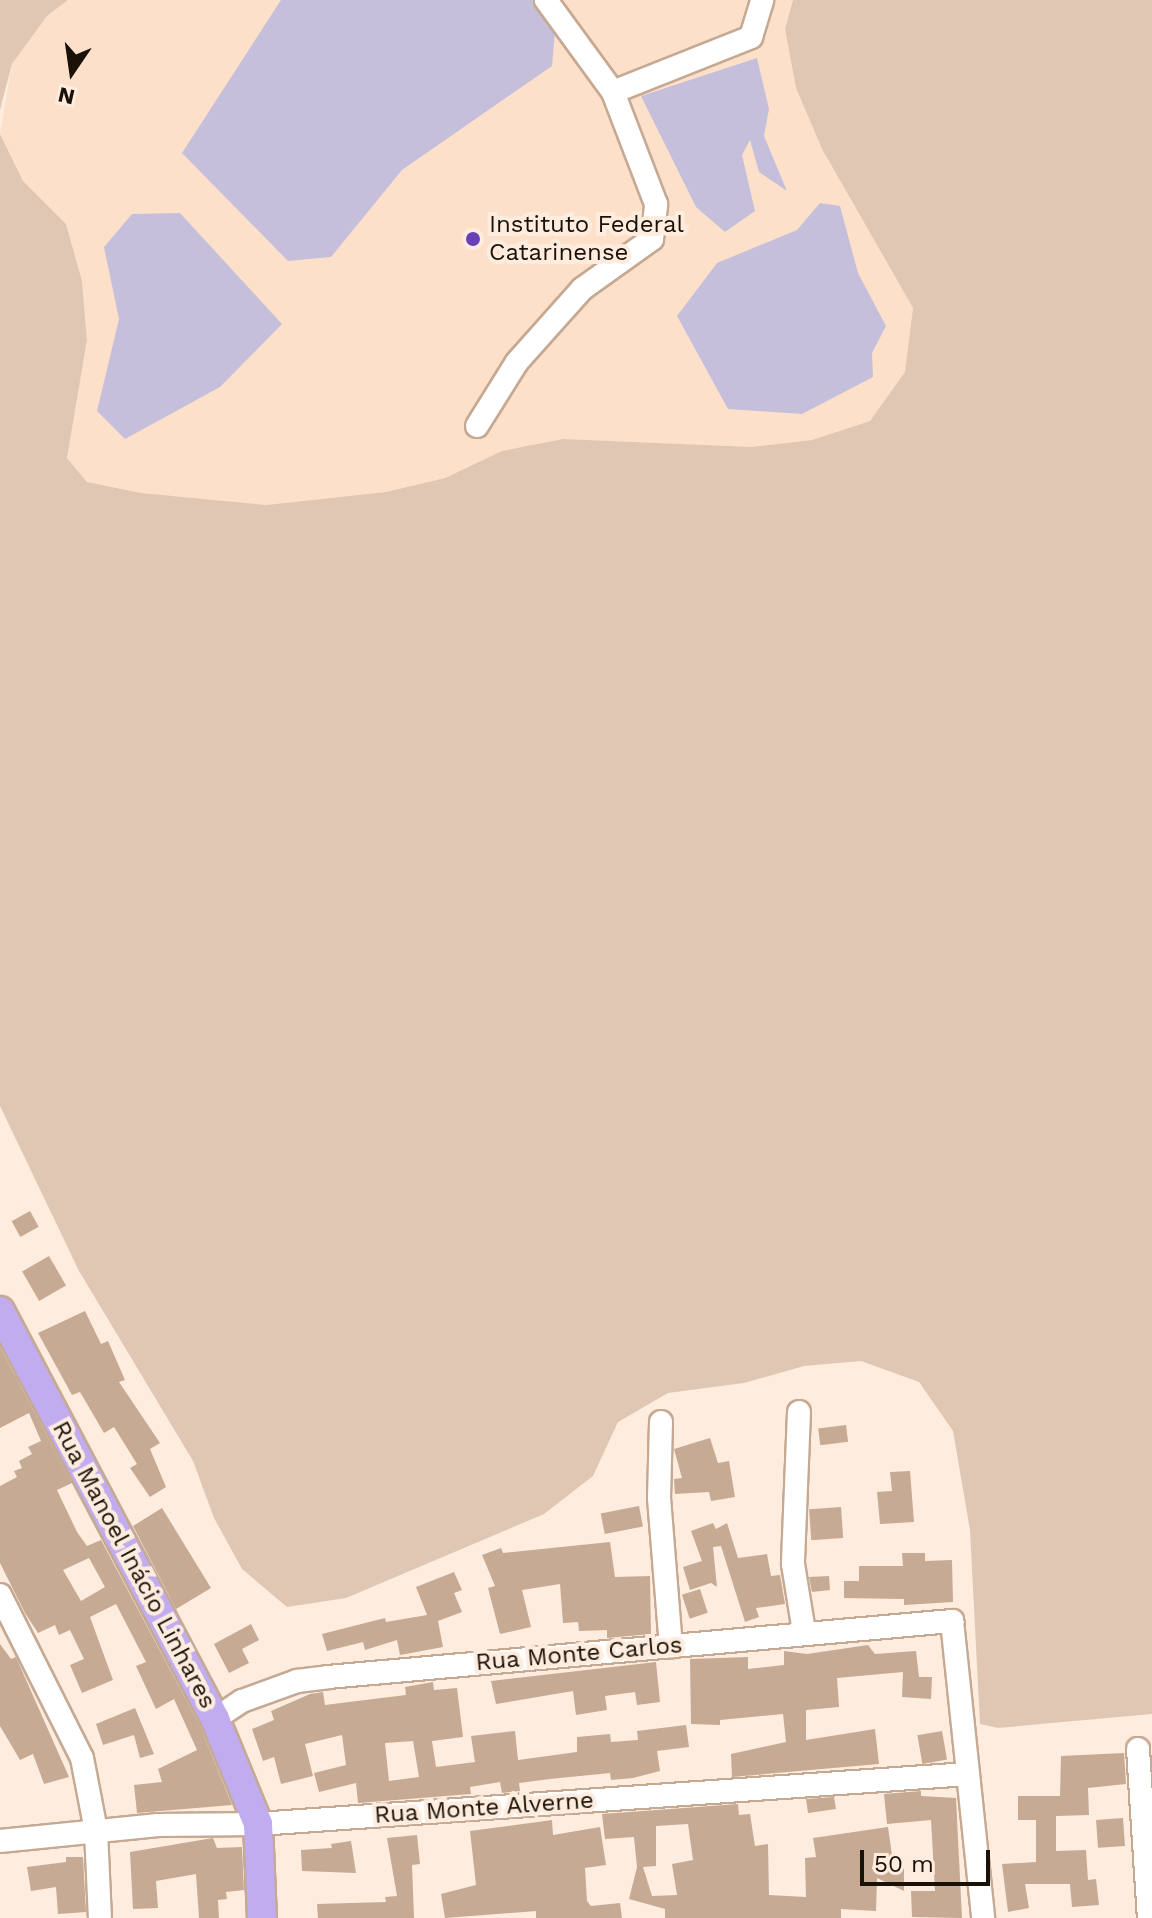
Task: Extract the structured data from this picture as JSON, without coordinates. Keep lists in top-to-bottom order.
{
  "streets": {
    "main road": ["Rua Manoel Inácio Linhares"],
    "street": ["Rua Monte Carlos", "Rua Monte Alverne"]
  },
  "crossings": [
    ["Rua Manoel Inácio Linhares", "Rua Monte Carlos"],
    ["Rua Manoel Inácio Linhares", "Rua Monte Alverne"],
    ["Rua Monte Carlos", "Rua Monte Alverne"]
  ],
  "places": ["Instituto Federal Catarinense"],
  "scale_bar": "50 m",
  "north": "bottom"
}
